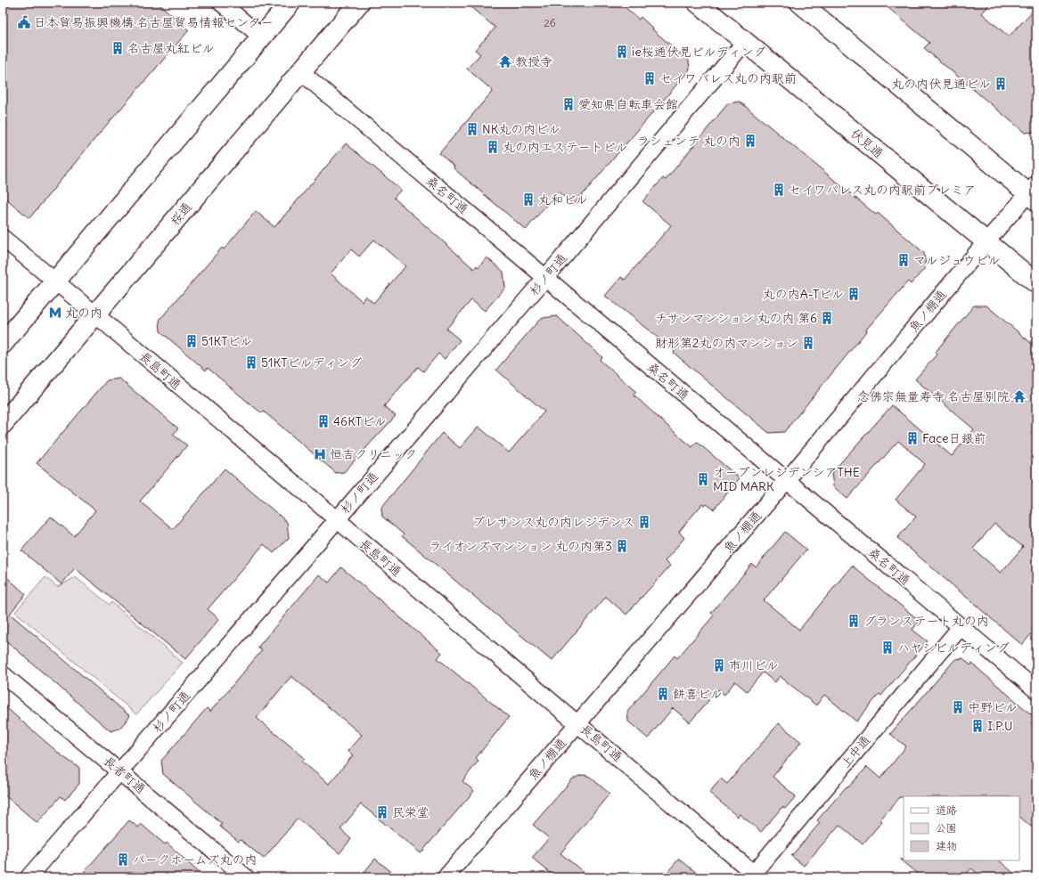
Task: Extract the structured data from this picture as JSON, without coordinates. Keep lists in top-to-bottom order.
{
  "streets": {
    "highway": ["伏見通", "桜通"],
    "street": [
      "桑名町通",
      "杉ノ町通",
      "魚ノ棚通",
      "長島町通",
      "上中通",
      "長者町通"
    ]
  },
  "crossings": [
    ["伏見通", "杉ノ町通"],
    ["伏見通", "魚ノ棚通"],
    ["桑名町通", "桜通"],
    ["桑名町通", "杉ノ町通"],
    ["桑名町通", "魚ノ棚通"],
    ["桑名町通", "上中通"],
    ["桜通", "長島町通"],
    ["杉ノ町通", "長島町通"],
    ["杉ノ町通", "長者町通"],
    ["魚ノ棚通", "長島町通"],
    ["長島町通", "上中通"]
  ],
  "places": {
    "public building": ["日本貿易振興機構 名古屋貿易情報センター"],
    "building": [
      "名古屋丸紅ビル",
      "ie桜通伏見ビルディング",
      "セイワパレス丸の内駅前",
      "丸の内伏見通ビル",
      "愛知県自転車会館",
      "NK丸の内ビル",
      "ラシェンテ 丸の内",
      "丸の内エステートビル",
      "セイワパレス丸の内駅前プレミア",
      "丸和ビル",
      "マルジュウビル",
      "丸の内A-Tビル",
      "チサンマンション 丸の内 第6",
      "51KTビル",
      "財形第2丸の内マンション",
      "51KTビルディング",
      "46KTビル",
      "Face日銀前",
      "オープンレジデンシアTHE MID MARK",
      "プレサンス丸の内レジデンス",
      "ライオンズマンション 丸の内第3",
      "グランステート丸の内",
      "ハヤシビルディング",
      "市川ビル",
      "餅喜ビル",
      "中野ビル",
      "I.P.U",
      "民栄堂",
      "パークホームズ丸の内"
    ],
    "temple": ["教授寺", "念佛宗無量寿寺 名古屋別院"],
    "metro station": ["丸の内"],
    "hospital": ["恒吉クリニック"]
  },
  "house_numbers": ["26"],
  "legend": ["道路", "公園", "建物"]
}
